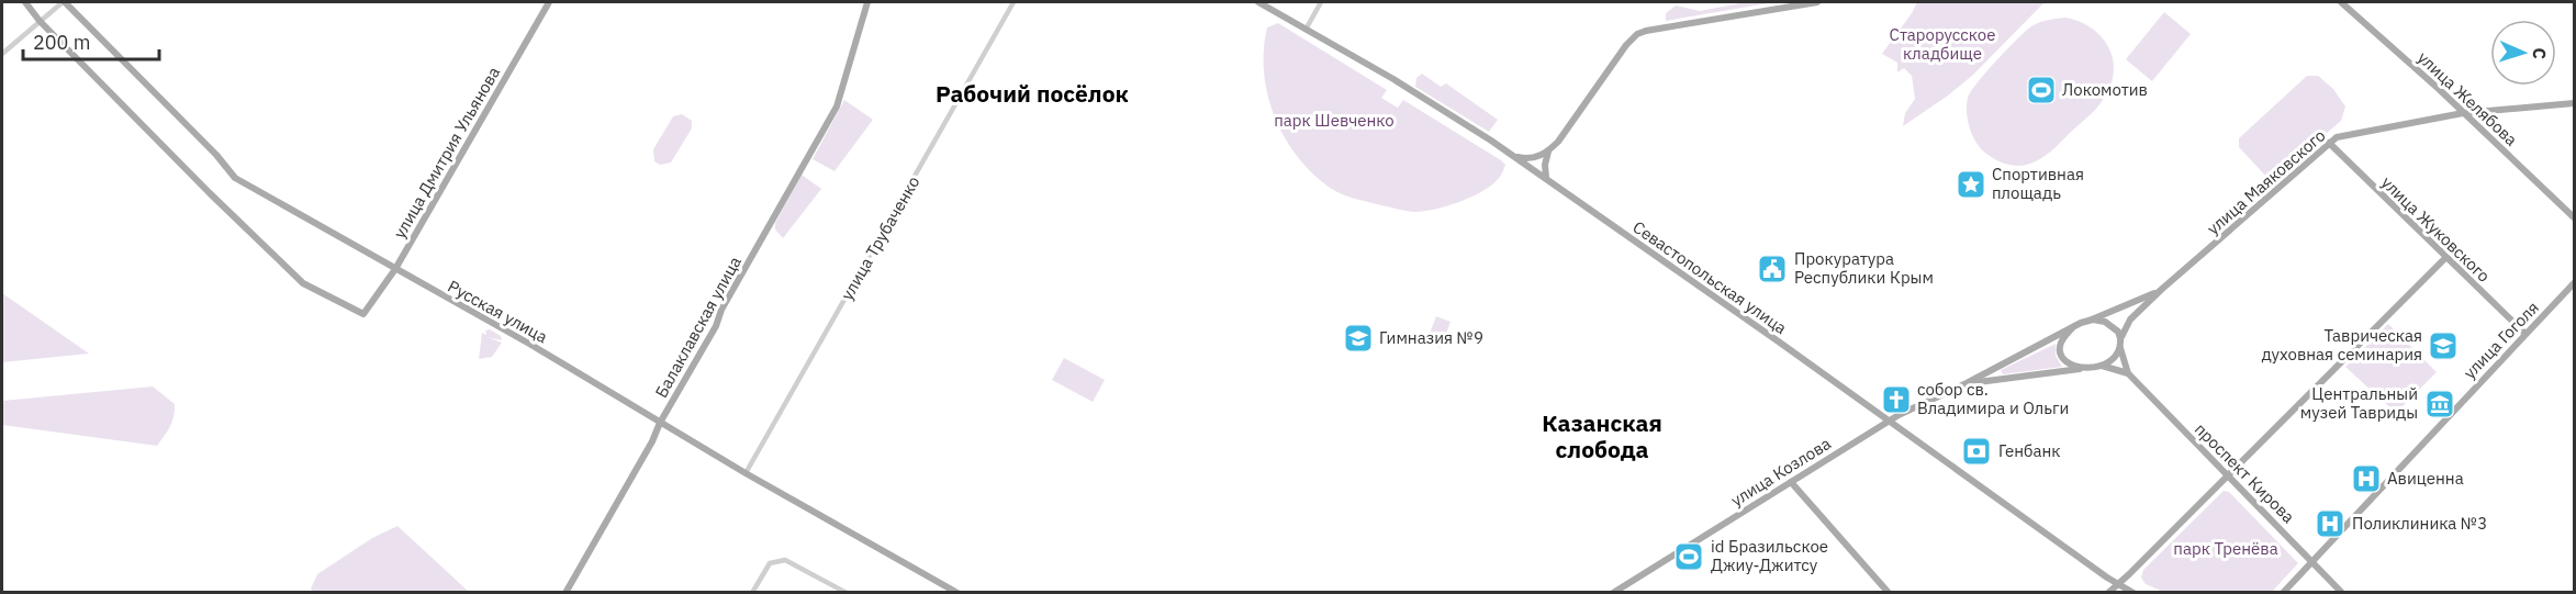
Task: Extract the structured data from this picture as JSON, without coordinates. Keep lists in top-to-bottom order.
{
  "streets": {
    "main road": [
      "улица Желябова",
      "улица Дмитрия Ульянова",
      "улица Маяковского",
      "улица Жуковского",
      "Севастопольская улица",
      "Русская улица",
      "Балаклавская улица",
      "улица Гоголя",
      "улица Козлова",
      "проспект Кирова"
    ],
    "street": ["улица Трубаченко"]
  },
  "crossings": [
    ["улица Желябова", "улица Маяковского"],
    ["улица Дмитрия Ульянова", "Русская улица"],
    ["улица Маяковского", "улица Жуковского"],
    ["улица Жуковского", "улица Гоголя"],
    ["улица Трубаченко", "Русская улица"],
    ["Севастопольская улица", "улица Козлова"],
    ["Русская улица", "Балаклавская улица"],
    ["улица Гоголя", "проспект Кирова"],
    ["улица Козлова", "проспект Кирова"]
  ],
  "districts": ["Рабочий посёлок", "Казанская слобода"],
  "parks": ["Старорусское кладбище", "парк Шевченко", "парк Тренёва"],
  "places": {
    "sports": ["Локомотив", "id Бразильское Джиу-Джитсу"],
    "place": ["Спортивная площадь"],
    "public building": ["Прокуратура Республики Крым"],
    "school or university": ["Гимназия №9", "Таврическая духовная семинария"],
    "church": ["собор св. Владимира и Ольги"],
    "museum": ["Центральный музей Тавриды"],
    "bank": ["Генбанк"],
    "hospital": ["Авиценна", "Поликлиника №3"]
  },
  "scale_bar": "200 m",
  "north": "right"
}
